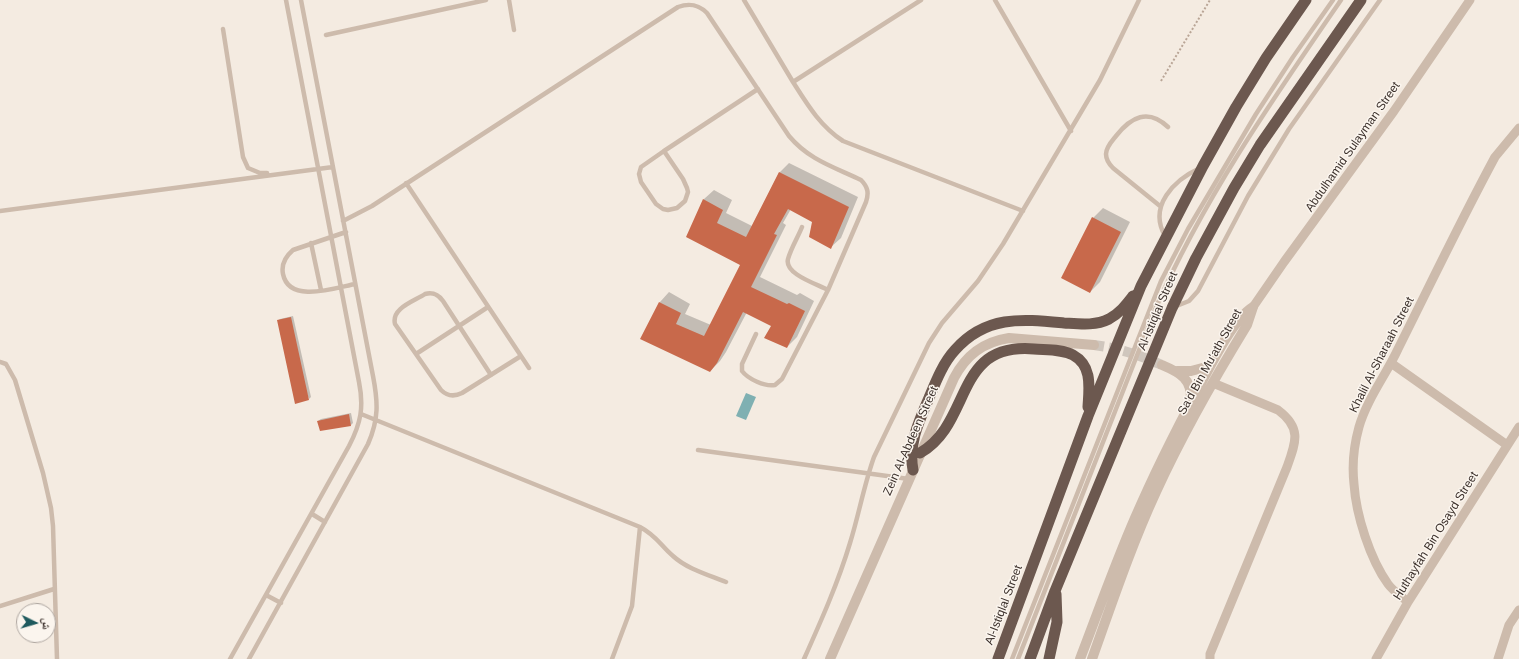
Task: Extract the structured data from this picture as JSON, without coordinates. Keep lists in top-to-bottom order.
{
  "streets": {
    "highway": ["Al-Istiqlal Street"],
    "street": [
      "Abdulhamid Sulayman Street",
      "Khalil Al-Sharaah Street",
      "Sa'd Bin Mu'ath Street",
      "Zein Al-Abdeen Street",
      "Huthayfah Bin Osayd Street"
    ]
  },
  "crossings": [
    ["Abdulhamid Sulayman Street", "Sa'd Bin Mu'ath Street"],
    ["Khalil Al-Sharaah Street", "Huthayfah Bin Osayd Street"]
  ],
  "north": "right"
}
